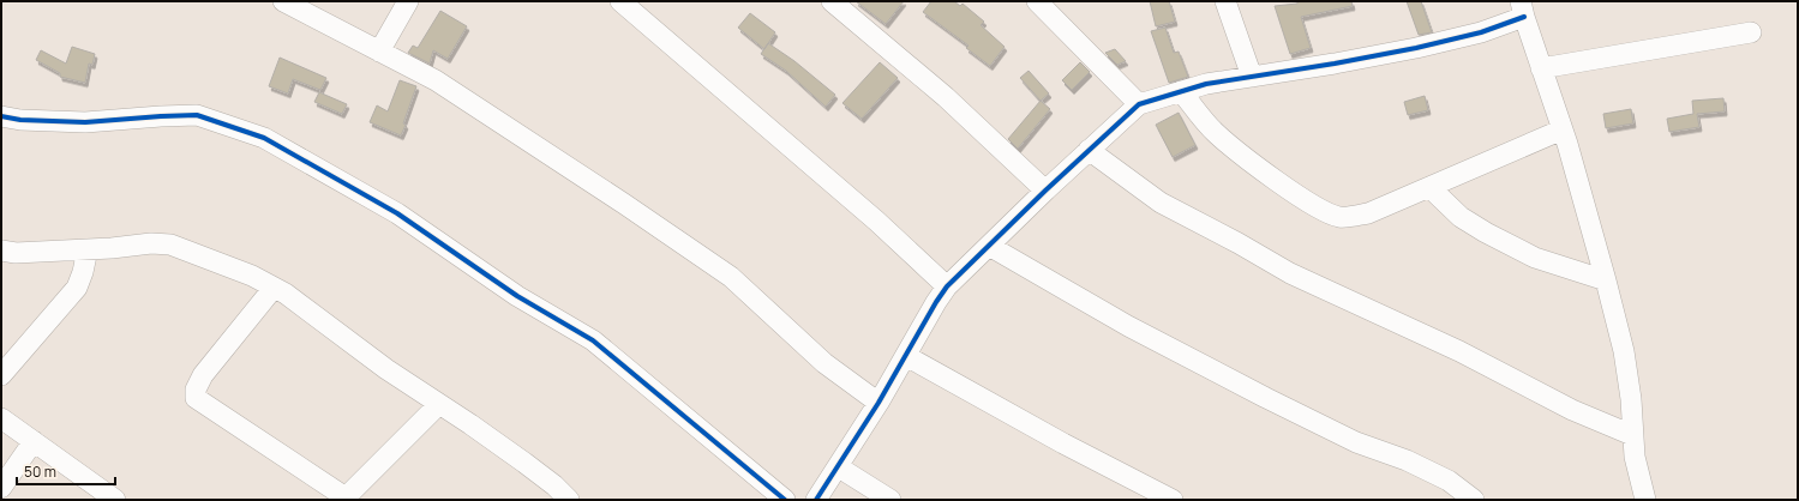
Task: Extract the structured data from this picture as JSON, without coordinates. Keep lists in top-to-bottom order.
{
  "scale_bar": "50 m"
}
